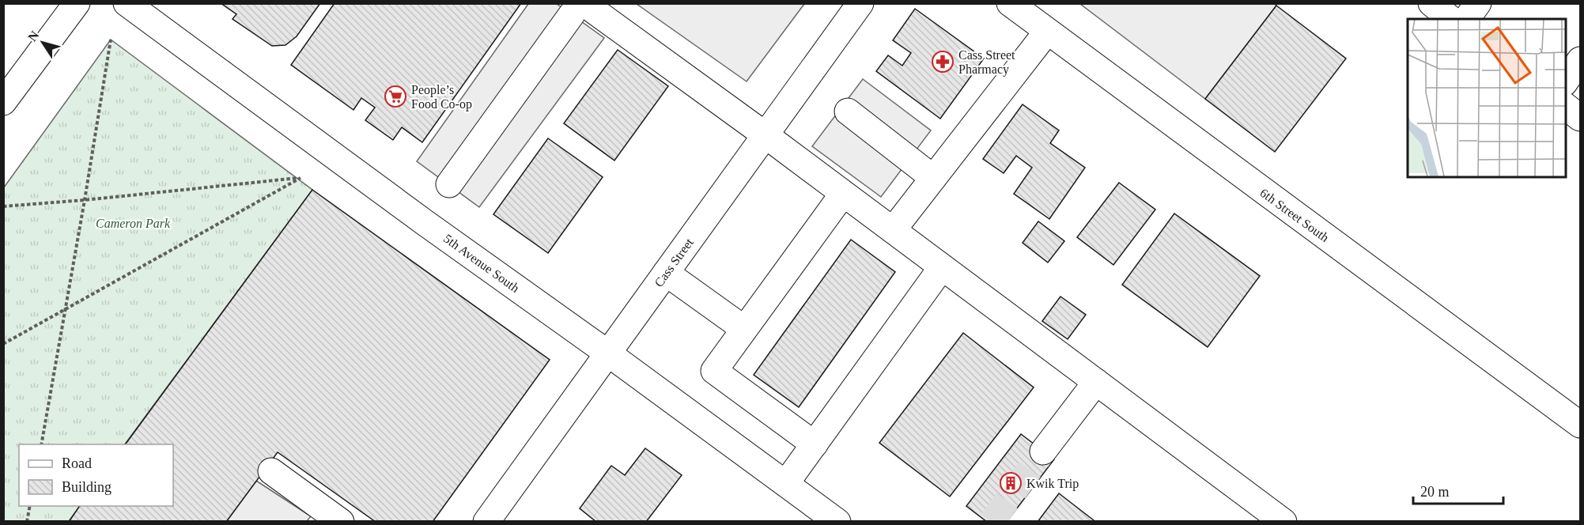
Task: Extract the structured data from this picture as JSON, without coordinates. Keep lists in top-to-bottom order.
{
  "streets": {
    "street": ["6th Street South", "Cass Street", "5th Avenue South"]
  },
  "crossings": [
    ["Cass Street", "5th Avenue South"]
  ],
  "parks": ["Cameron Park"],
  "places": {
    "pharmacy": ["Cass Street Pharmacy"],
    "supermarket": ["People’s Food Co-op"],
    "building": ["Kwik Trip"]
  },
  "legend": ["Road", "Building"],
  "scale_bar": "20 m",
  "north": "top left"
}
